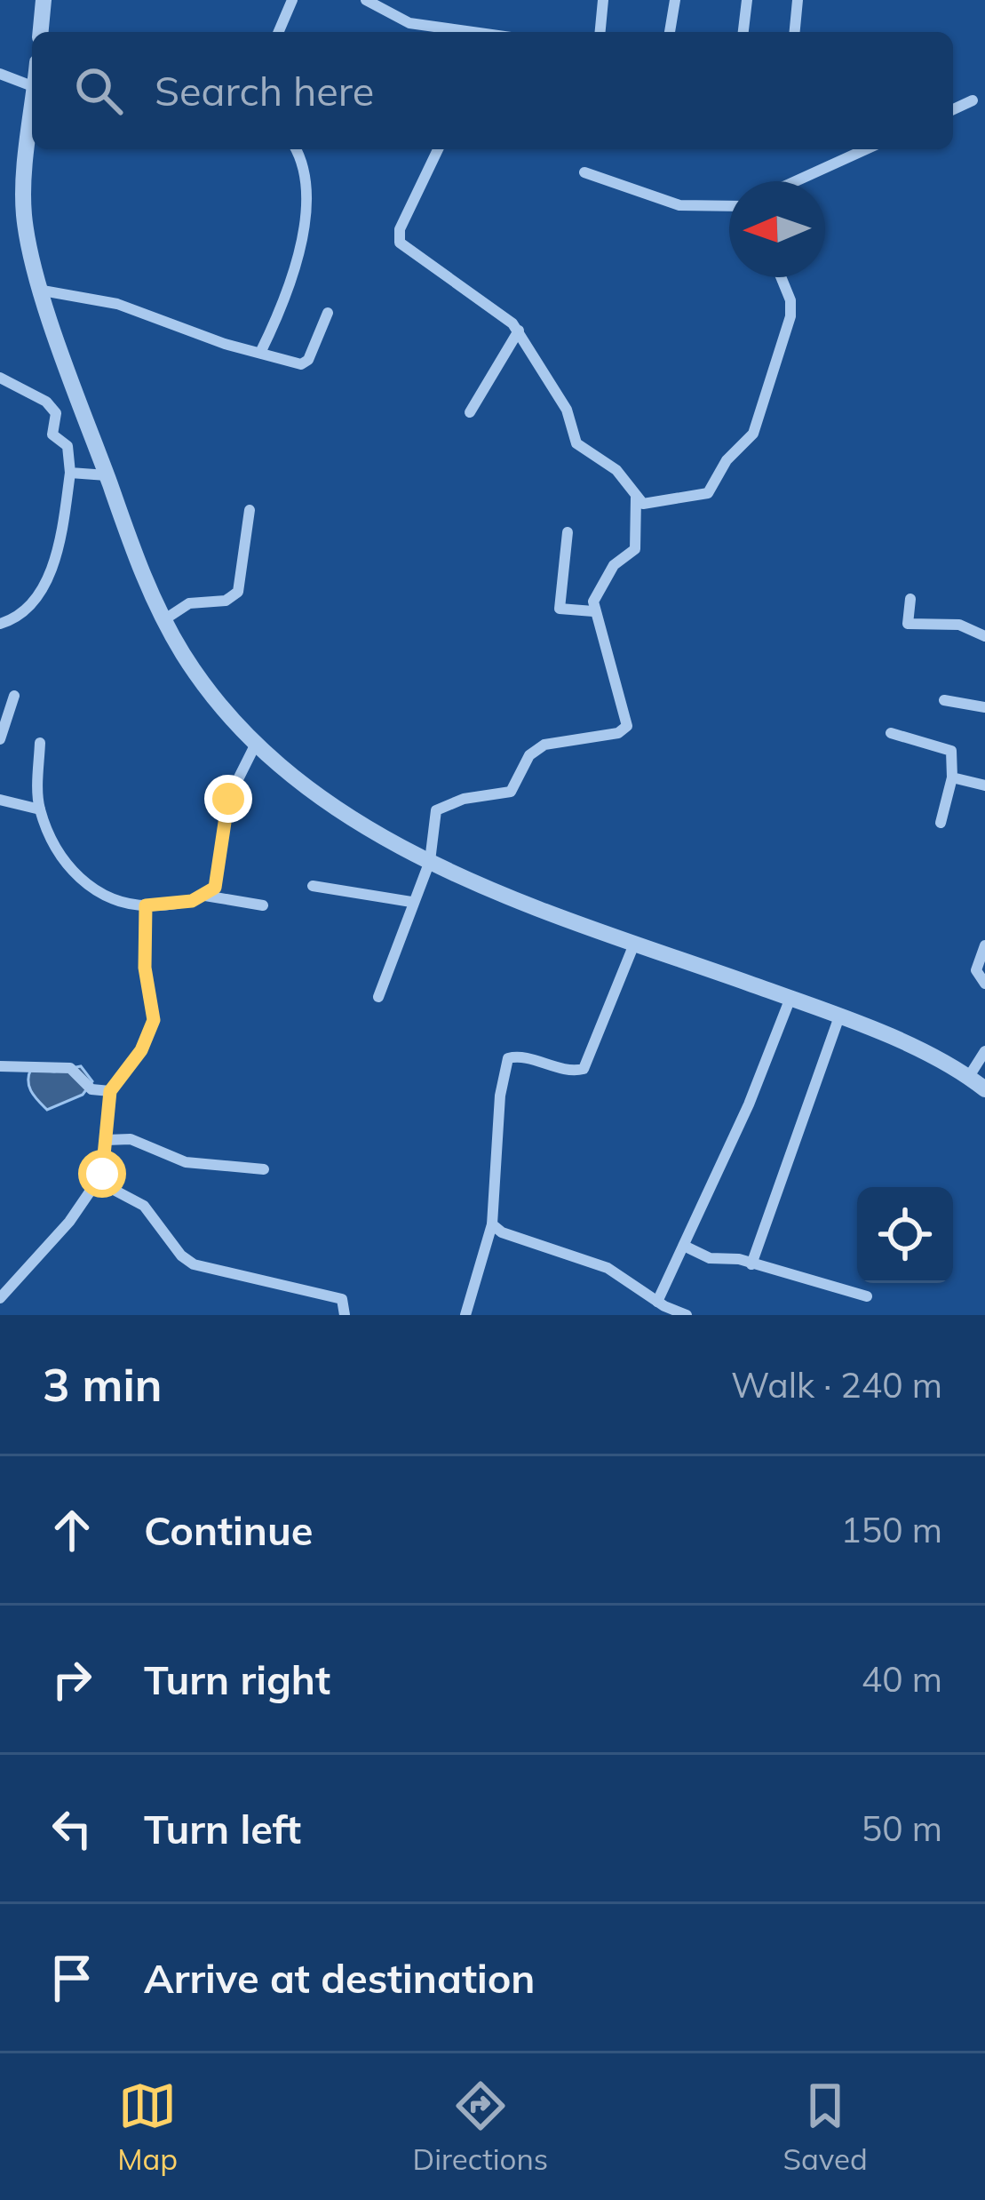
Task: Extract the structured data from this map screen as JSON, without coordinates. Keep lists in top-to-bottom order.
{
  "north": "left",
  "page": {
    "search": "Search here",
    "heading": ["3 min", "Walk · 240 m"],
    "list": [
      ["Continue", "150 m"],
      ["Turn right", "40 m"],
      ["Turn left", "50 m"],
      "Arrive at destination"
    ],
    "nav": ["Map", "Directions", "Saved"]
  }
}
